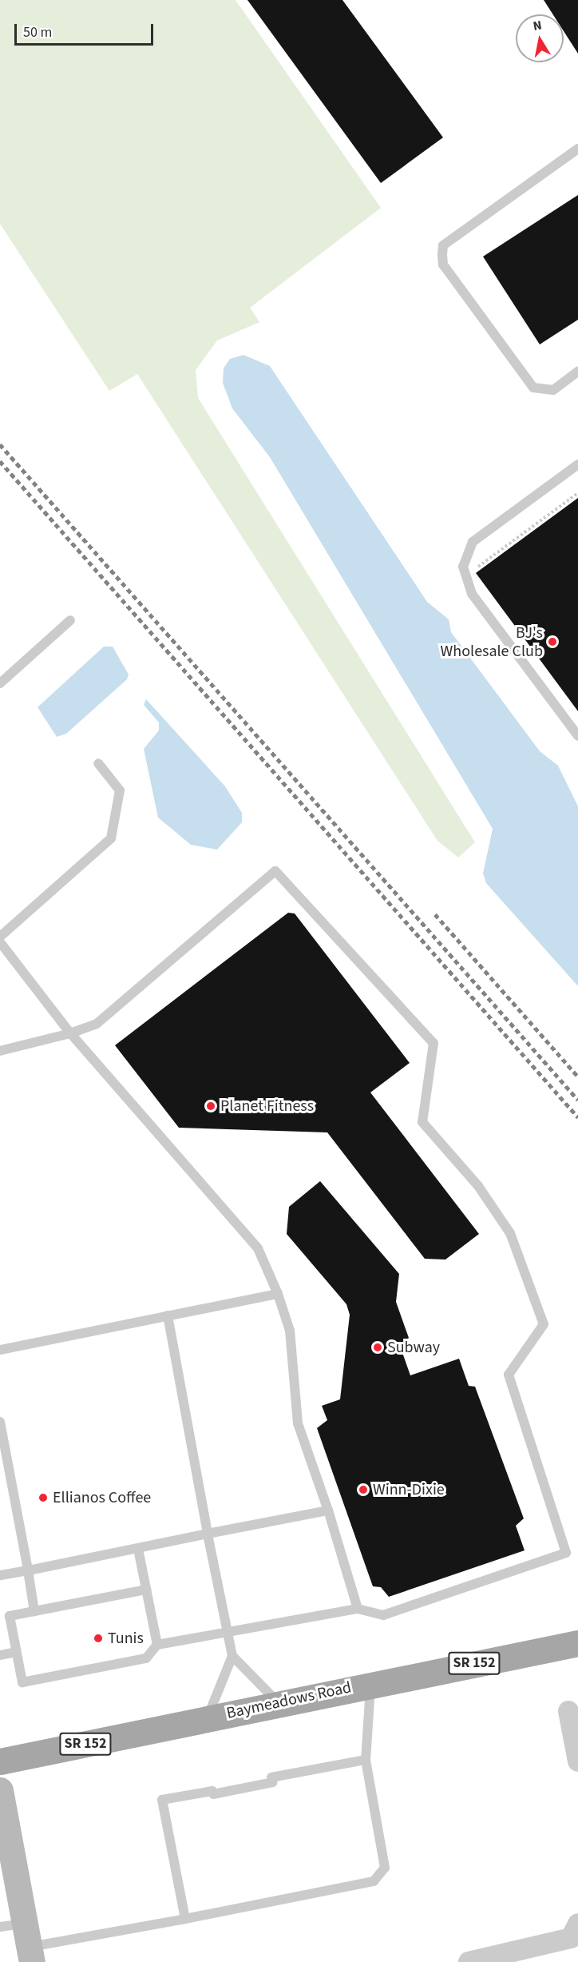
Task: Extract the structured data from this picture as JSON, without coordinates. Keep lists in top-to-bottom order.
{
  "streets": {
    "main road": ["SR 152", "Baymeadows Road"]
  },
  "places": [
    "BJ's Wholesale Club",
    "Planet Fitness",
    "Subway",
    "Winn-Dixie",
    "Ellianos Coffee",
    "Tunis"
  ],
  "scale_bar": "50 m",
  "north": "top"
}
